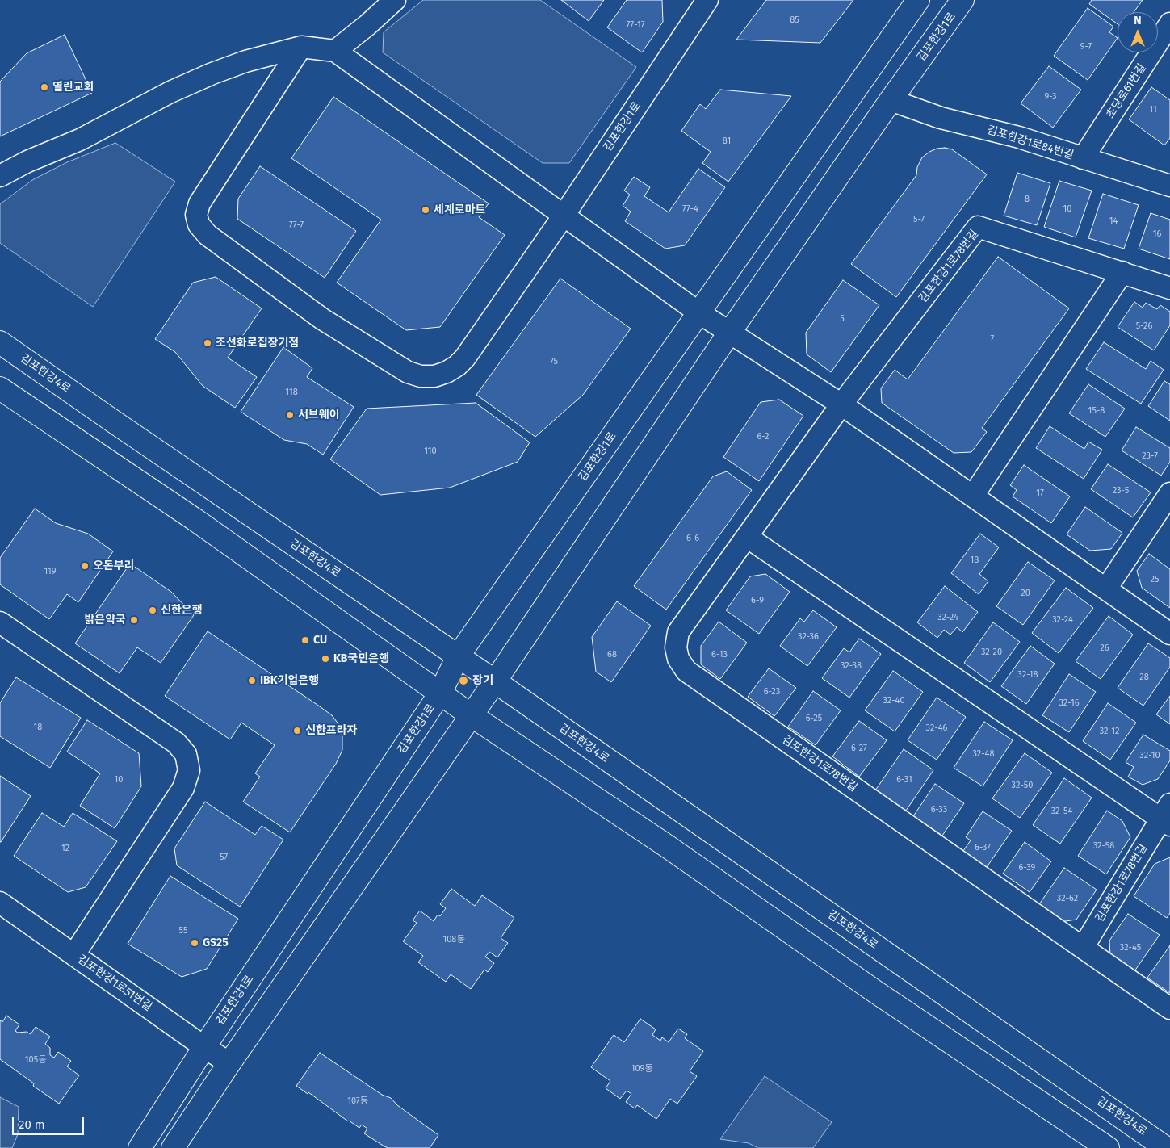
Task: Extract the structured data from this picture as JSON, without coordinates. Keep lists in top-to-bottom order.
{
  "streets": {
    "street": [
      "김포한강1로",
      "초당로61번길",
      "김포한강1로84번길",
      "김포한강1로78번길",
      "김포한강4로",
      "김포한강1로51번길"
    ]
  },
  "crossings": [
    ["김포한강1로", "김포한강1로84번길"],
    ["김포한강1로", "김포한강4로"],
    ["김포한강1로", "김포한강1로51번길"],
    ["초당로61번길", "김포한강1로84번길"]
  ],
  "places": [
    "열린교회",
    "세계로마트",
    "조선화로집장기점",
    "서브웨이",
    "오돈부리",
    "신한은행",
    "밝은약국",
    "CU",
    "KB국민은행",
    "IBK기업은행",
    "장기",
    "신한프라자",
    "GS25"
  ],
  "house_numbers": [
    "85",
    "77-17",
    "9-7",
    "9-3",
    "11",
    "81",
    "8",
    "77-4",
    "10",
    "5-7",
    "14",
    "77-7",
    "16",
    "5",
    "5-26",
    "7",
    "75",
    "118",
    "15-8",
    "6-2",
    "110",
    "23-7",
    "23-5",
    "17",
    "6-6",
    "18",
    "119",
    "25",
    "20",
    "6-9",
    "32-24",
    "32-24",
    "32-36",
    "26",
    "32-20",
    "68",
    "6-13",
    "32-38",
    "32-18",
    "28",
    "6-23",
    "32-40",
    "32-16",
    "6-25",
    "18",
    "32-46",
    "32-12",
    "6-27",
    "32-48",
    "32-10",
    "10",
    "6-31",
    "32-50",
    "6-33",
    "32-54",
    "32-58",
    "6-37",
    "12",
    "57",
    "6-39",
    "32-62",
    "55",
    "108동",
    "32-45",
    "105동",
    "109동",
    "107동"
  ],
  "scale_bar": "20 m",
  "north": "top"
}
